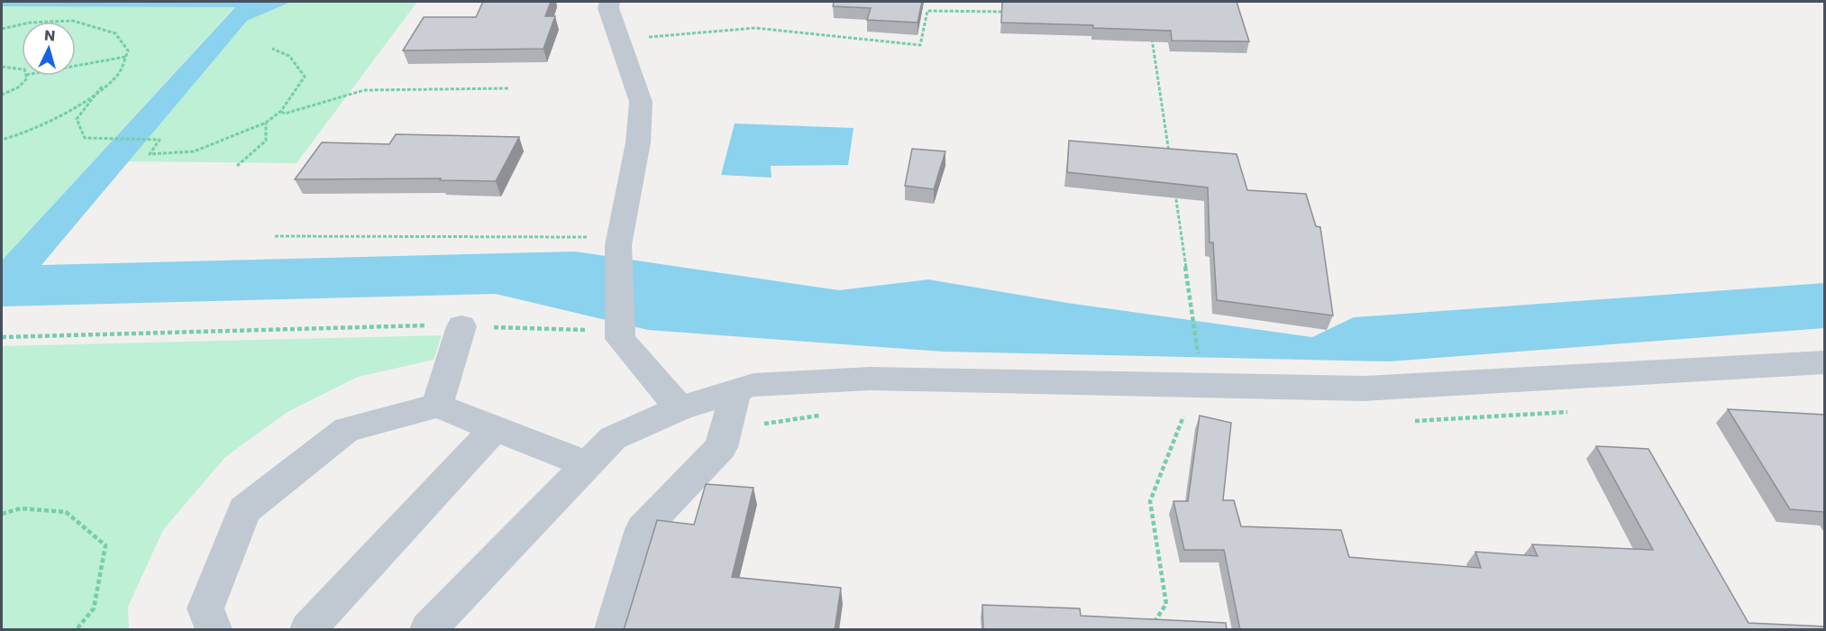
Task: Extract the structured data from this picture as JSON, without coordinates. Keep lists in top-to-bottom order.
{
  "north": "top"
}
